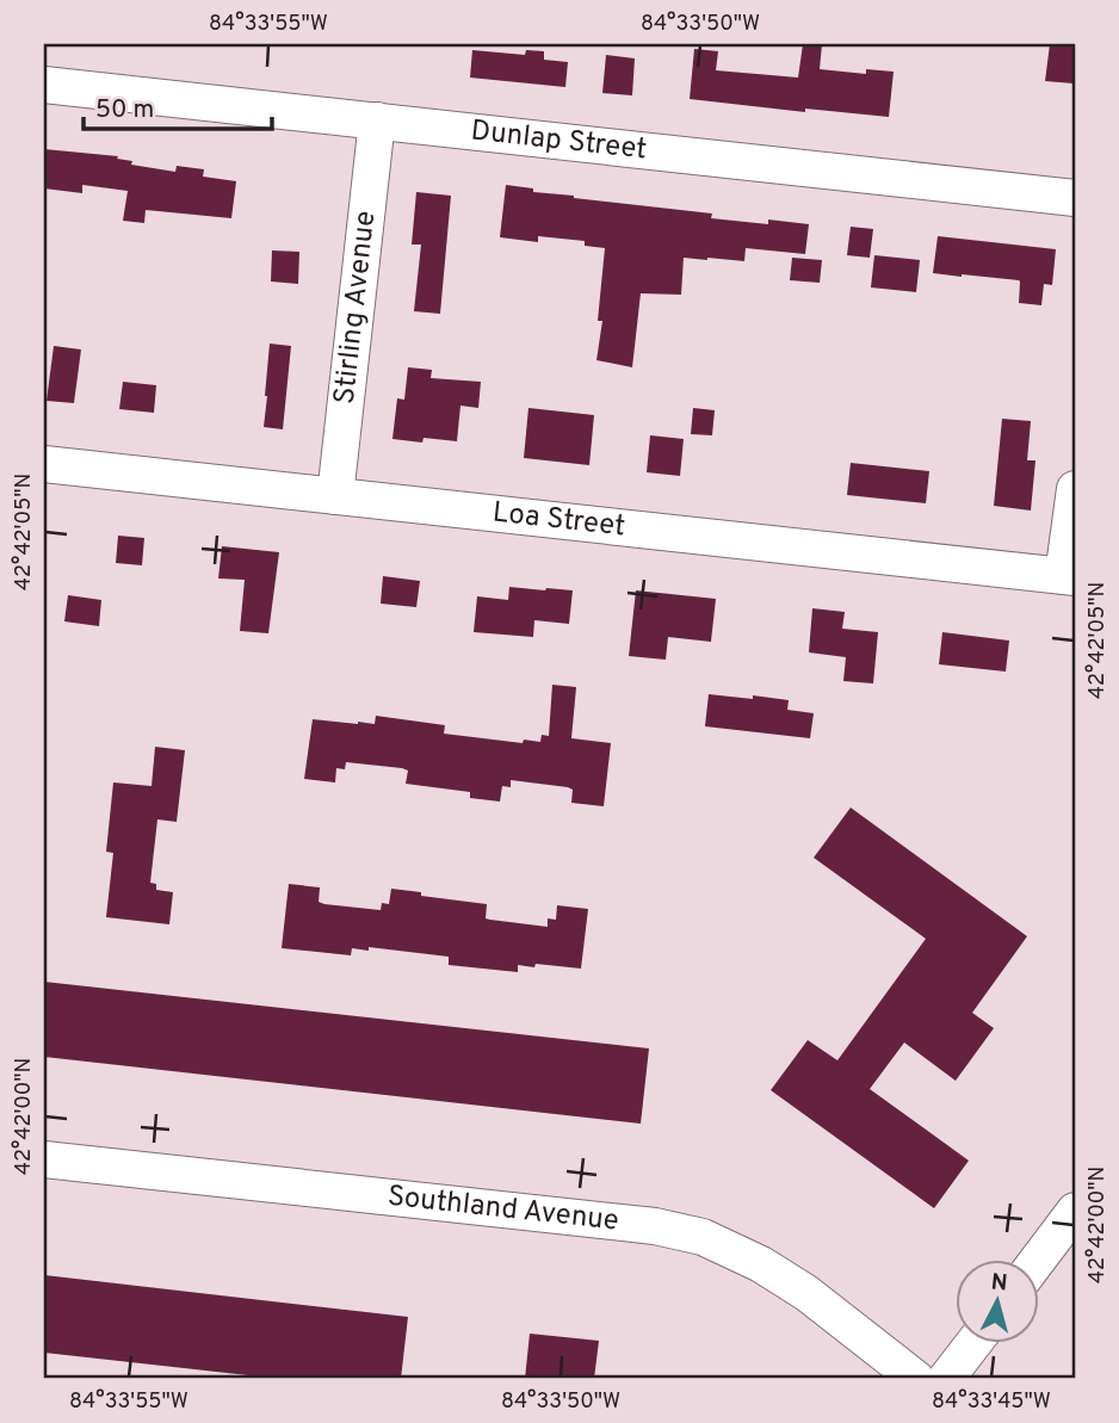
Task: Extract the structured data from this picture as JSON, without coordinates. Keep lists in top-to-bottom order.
{
  "streets": {
    "street": [
      "Dunlap Street",
      "Stirling Avenue",
      "Loa Street",
      "Southland Avenue"
    ]
  },
  "crossings": [
    ["Dunlap Street", "Stirling Avenue"],
    ["Stirling Avenue", "Loa Street"]
  ],
  "scale_bar": "50 m",
  "north": "top",
  "coordinates": [
    "84°33'55\"W",
    "84°33'50\"W",
    "42°42'05\"N",
    "42°42'00\"N",
    "84°33'45\"W"
  ]
}
